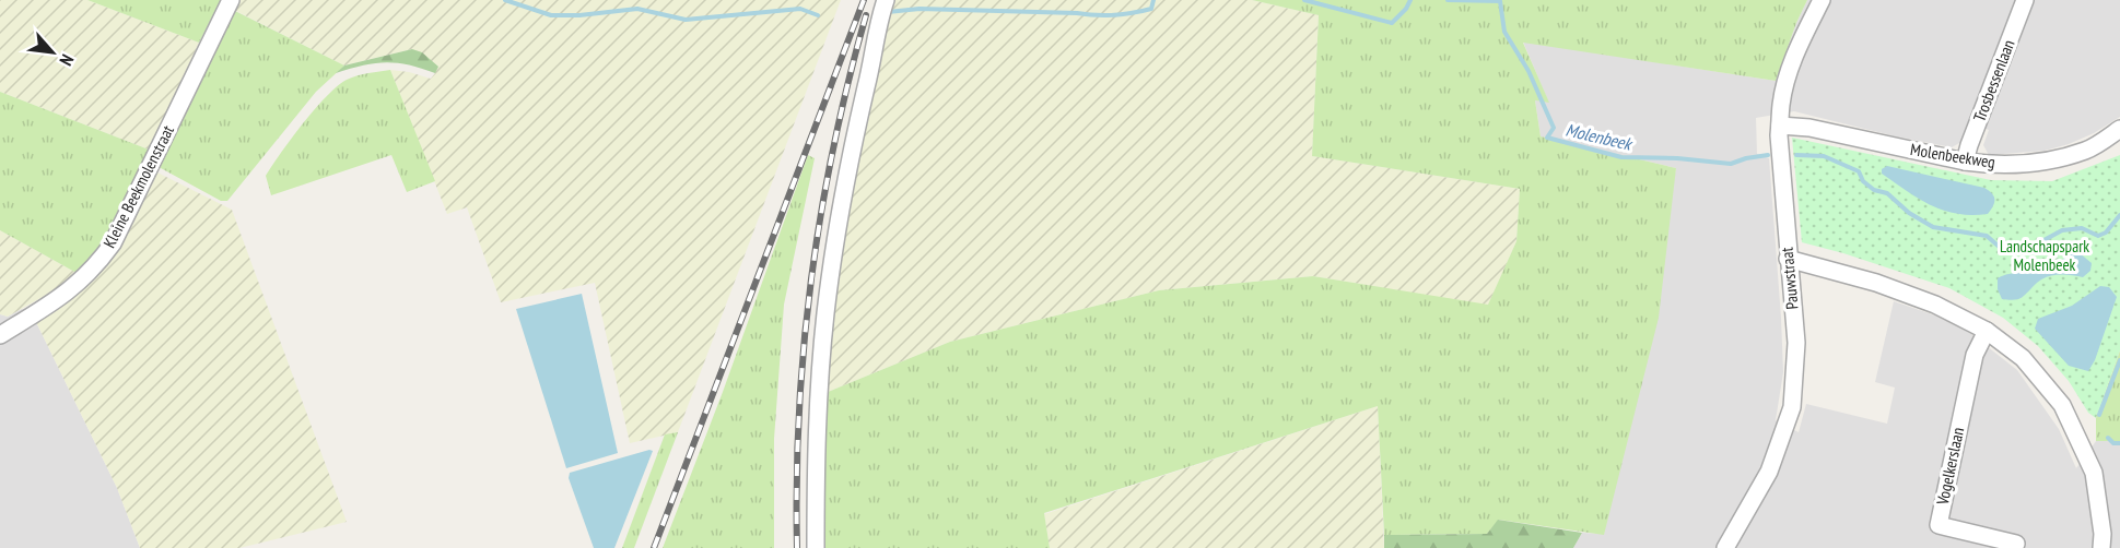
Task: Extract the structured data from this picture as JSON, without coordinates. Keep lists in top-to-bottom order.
{
  "streets": {
    "street": [
      "Trosbessenlaan",
      "Molenbeekweg",
      "Kleine Beekmolenstraat",
      "Pauwstraat",
      "Vogelkerslaan"
    ]
  },
  "crossings": [
    ["Trosbessenlaan", "Molenbeekweg"],
    ["Molenbeekweg", "Pauwstraat"]
  ],
  "water": ["Molenbeek"],
  "parks": ["Landschapspark Molenbeek"],
  "north": "bottom right"
}
